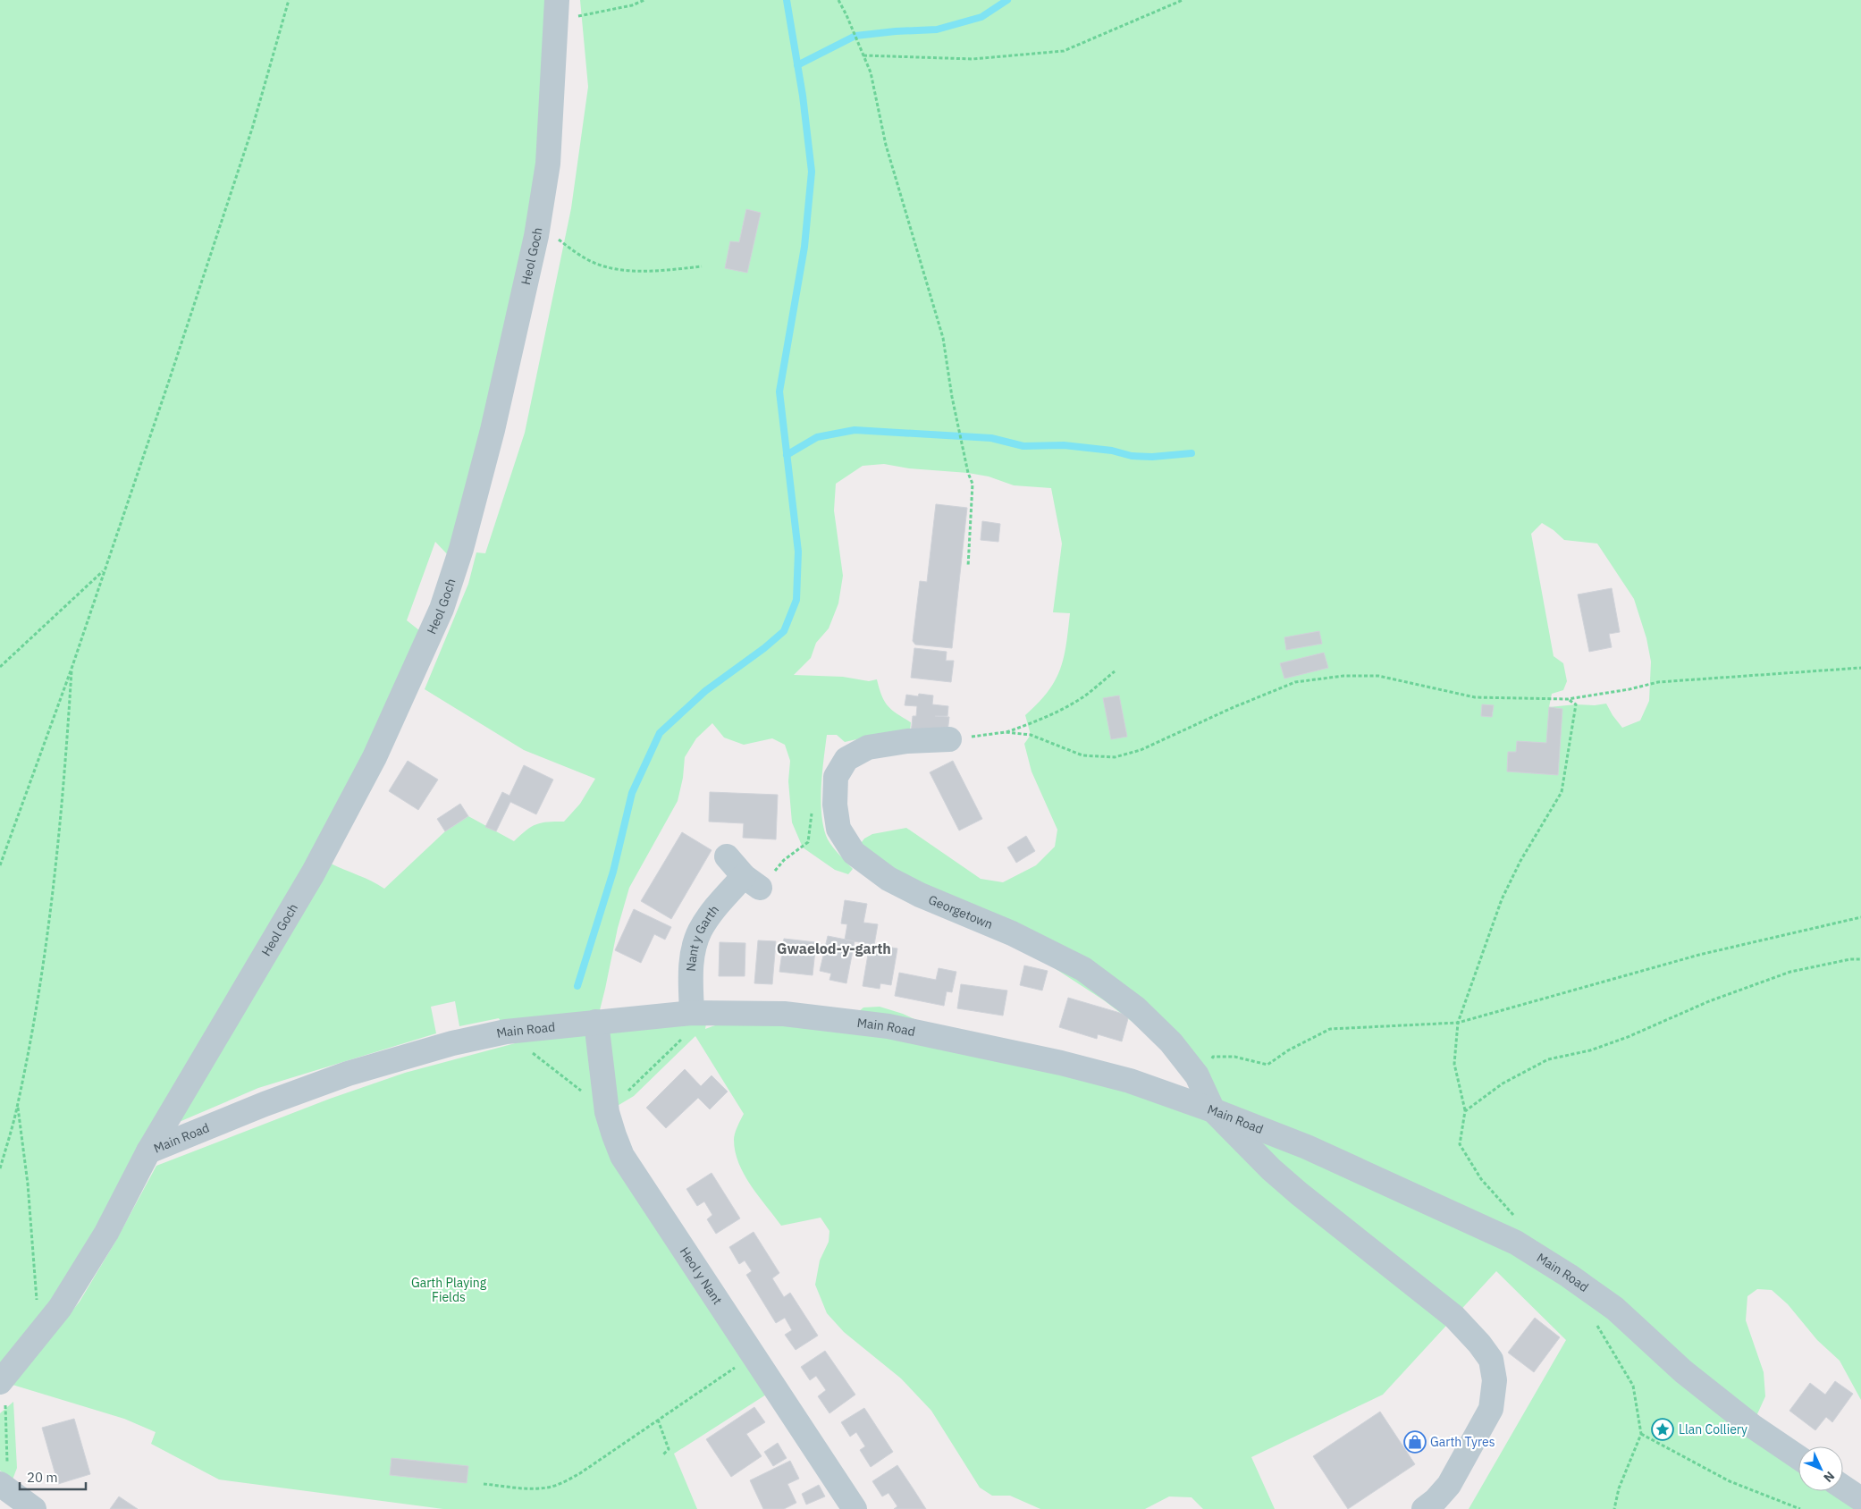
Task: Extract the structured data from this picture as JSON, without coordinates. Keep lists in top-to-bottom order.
{
  "streets": {
    "street": [
      "Heol Goch",
      "Georgetown",
      "Nant y Garth",
      "Main Road",
      "Heol y Nant"
    ]
  },
  "crossings": [
    ["Heol Goch", "Main Road"],
    ["Georgetown", "Main Road"],
    ["Nant y Garth", "Main Road"],
    ["Main Road", "Heol y Nant"]
  ],
  "districts": ["Gwaelod-y-garth"],
  "parks": ["Garth Playing Fields"],
  "places": {
    "place": ["Llan Colliery"],
    "shop": ["Garth Tyres"]
  },
  "scale_bar": "20 m",
  "north": "bottom right"
}
